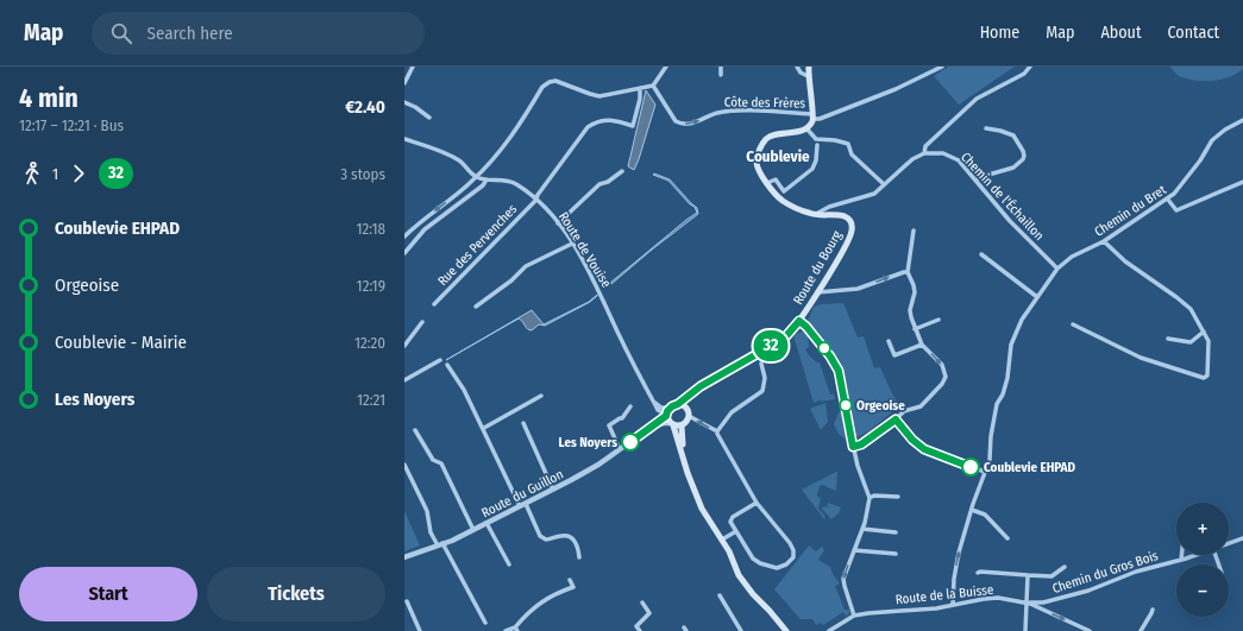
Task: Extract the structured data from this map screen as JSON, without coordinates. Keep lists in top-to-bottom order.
{
  "streets": {
    "main road": ["Route du Bourg"],
    "street": [
      "Côte des Frères",
      "Chemin de l'Échaillon",
      "Chemin du Bret",
      "Rue des Pervenches",
      "Route de Vouise",
      "Route du Guillon",
      "Chemin du Gros Bois",
      "Route de la Buisse"
    ]
  },
  "crossings": [
    ["Chemin de l'Échaillon", "Chemin du Bret"],
    ["Chemin du Bret", "Route de la Buisse"],
    ["Rue des Pervenches", "Route de Vouise"],
    ["Route de Vouise", "Route du Bourg"],
    ["Route de Vouise", "Route du Guillon"],
    ["Route du Bourg", "Route du Guillon"],
    ["Chemin du Gros Bois", "Route de la Buisse"]
  ],
  "one_way": ["Côte des Frères"],
  "districts": ["Coublevie"],
  "places": ["Orgeoise", "Les Noyers", "Coublevie EHPAD"],
  "lines": ["bus line 32"],
  "page": {
    "header": "Map",
    "search": "Search here",
    "nav": [
      "Home",
      "Map",
      "About",
      "Contact"
    ],
    "heading": ["4 min", "12:17 – 12:21 · Bus", "€2.40"],
    "on_map": "32",
    "legs": ["1", "32", "3 stops"],
    "list": [
      {
        "name": "Coublevie EHPAD",
        "value": "12:18"
      },
      {
        "name": "Orgeoise",
        "value": "12:19"
      },
      {
        "name": "Coublevie - Mairie",
        "value": "12:20"
      },
      {
        "name": "Les Noyers",
        "value": "12:21"
      }
    ],
    "map_buttons": ["+", "−"],
    "buttons": ["Start", "Tickets"]
  }
}
